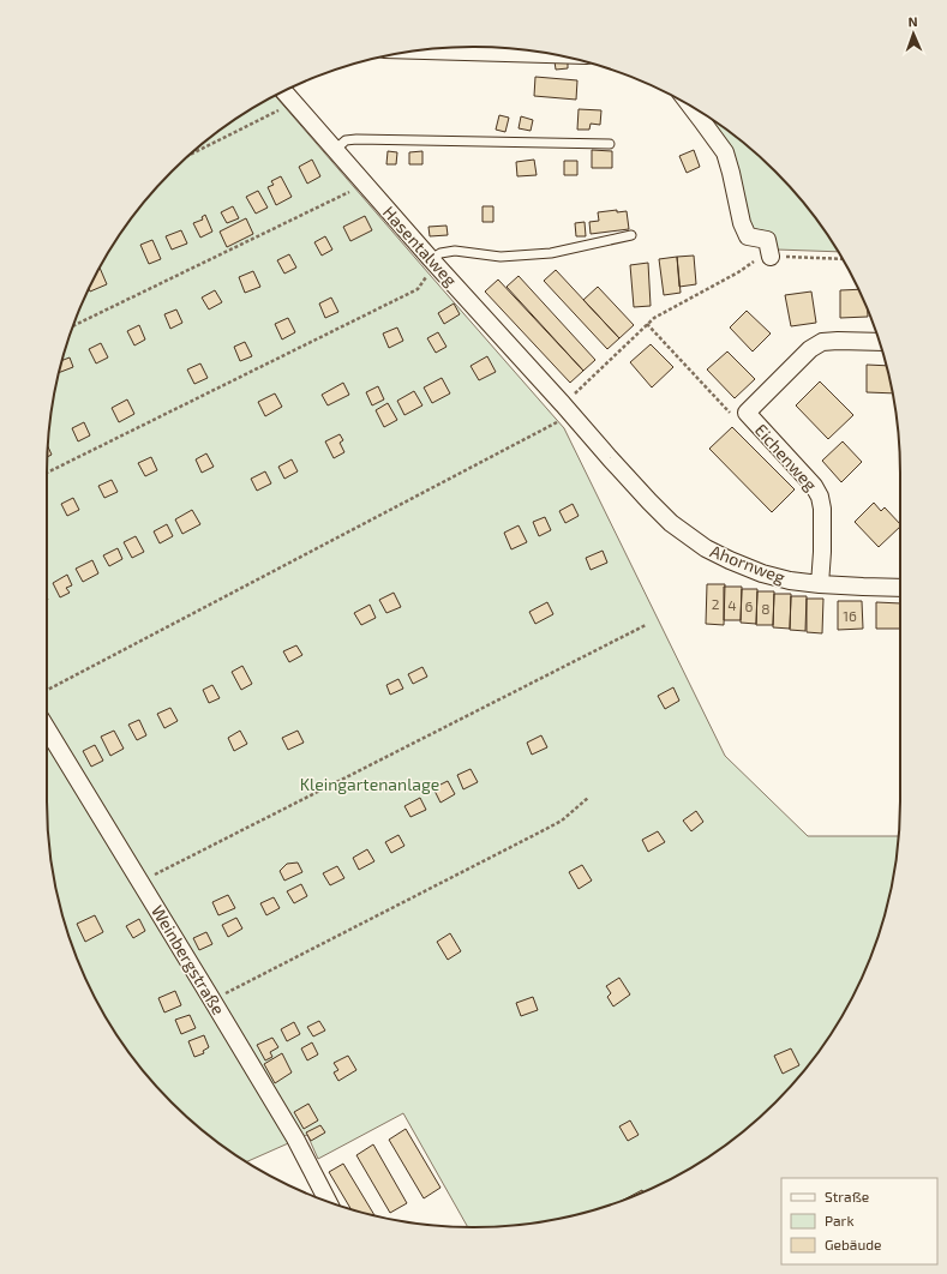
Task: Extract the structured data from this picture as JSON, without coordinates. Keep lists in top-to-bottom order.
{
  "streets": {
    "street": [
      "Hasentalweg",
      "Eichenweg",
      "Ahornweg",
      "Weinbergstraße"
    ]
  },
  "crossings": [
    ["Hasentalweg", "Ahornweg"],
    ["Eichenweg", "Ahornweg"]
  ],
  "parks": ["Kleingartenanlage"],
  "house_numbers": [
    "2",
    "4",
    "6",
    "8",
    "16"
  ],
  "legend": ["Straße", "Park", "Gebäude"],
  "north": "top"
}
